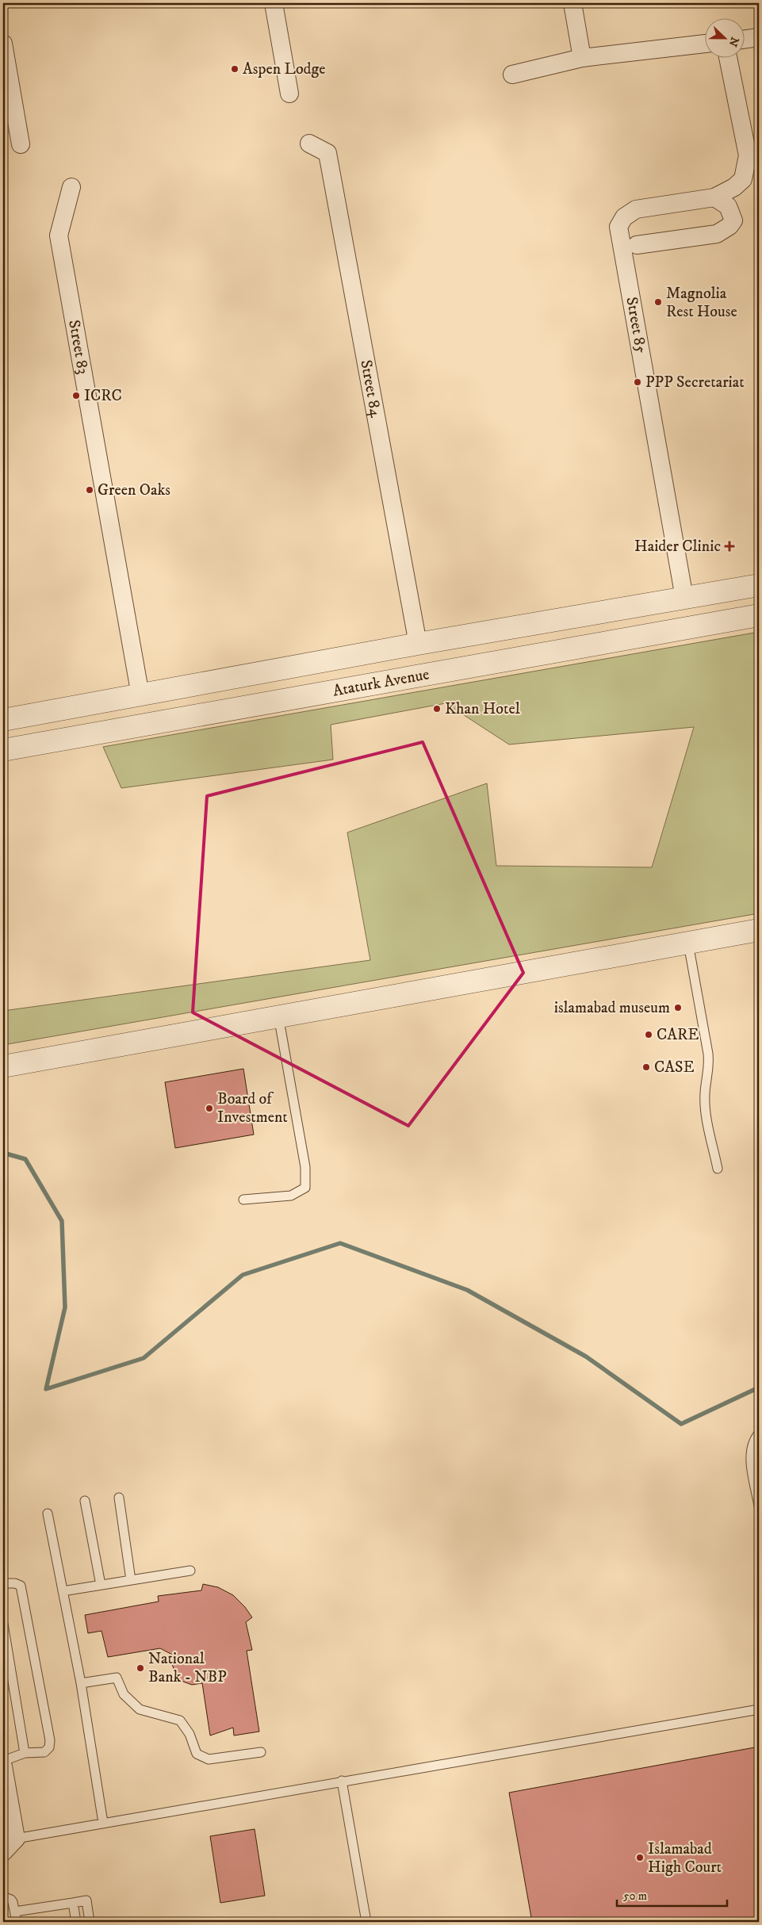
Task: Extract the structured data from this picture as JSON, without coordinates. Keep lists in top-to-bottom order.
{
  "streets": {
    "street": [
      "Street 85",
      "Street 83",
      "Street 84",
      "Ataturk Avenue"
    ]
  },
  "crossings": [
    ["Street 85", "Ataturk Avenue"],
    ["Street 83", "Ataturk Avenue"],
    ["Street 84", "Ataturk Avenue"]
  ],
  "places": {
    "other": [
      "Aspen Lodge",
      "Magnolia Rest House",
      "PPP Secretariat",
      "ICRC",
      "Green Oaks",
      "Khan Hotel",
      "islamabad museum",
      "CARE",
      "CASE",
      "Board of Investment",
      "National Bank - NBP",
      "Islamabad High Court"
    ],
    "health": ["Haider Clinic"]
  },
  "scale_bar": "50 m",
  "north": "right"
}
